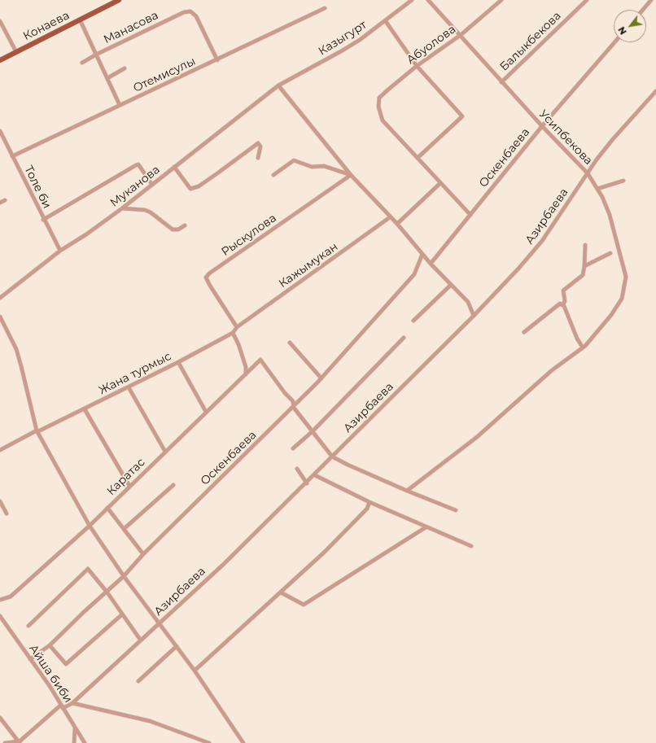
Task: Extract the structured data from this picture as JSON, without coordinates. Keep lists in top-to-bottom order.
{
  "streets": {
    "main road": ["Конаева"],
    "street": [
      "Манасова",
      "Казыгурт",
      "Балыкбекова",
      "Абуолова",
      "Отемисулы",
      "Усипбекова",
      "Оскенбаева",
      "Муканова",
      "Толе би",
      "Азирбаева",
      "Рыскулова",
      "Кажымукан",
      "Жана турмыс",
      "Каратас",
      "Айша биби"
    ]
  },
  "crossings": [
    ["Манасова", "Отемисулы"],
    ["Казыгурт", "Муканова"],
    ["Балыкбекова", "Усипбекова"],
    ["Абуолова", "Усипбекова"],
    ["Отемисулы", "Толе би"],
    ["Усипбекова", "Оскенбаева"],
    ["Усипбекова", "Азирбаева"],
    ["Оскенбаева", "Каратас"],
    ["Оскенбаева", "Айша биби"],
    ["Муканова", "Толе би"],
    ["Азирбаева", "Айша биби"],
    ["Рыскулова", "Кажымукан"],
    ["Рыскулова", "Жана турмыс"],
    ["Кажымукан", "Жана турмыс"]
  ],
  "north": "bottom left"
}
